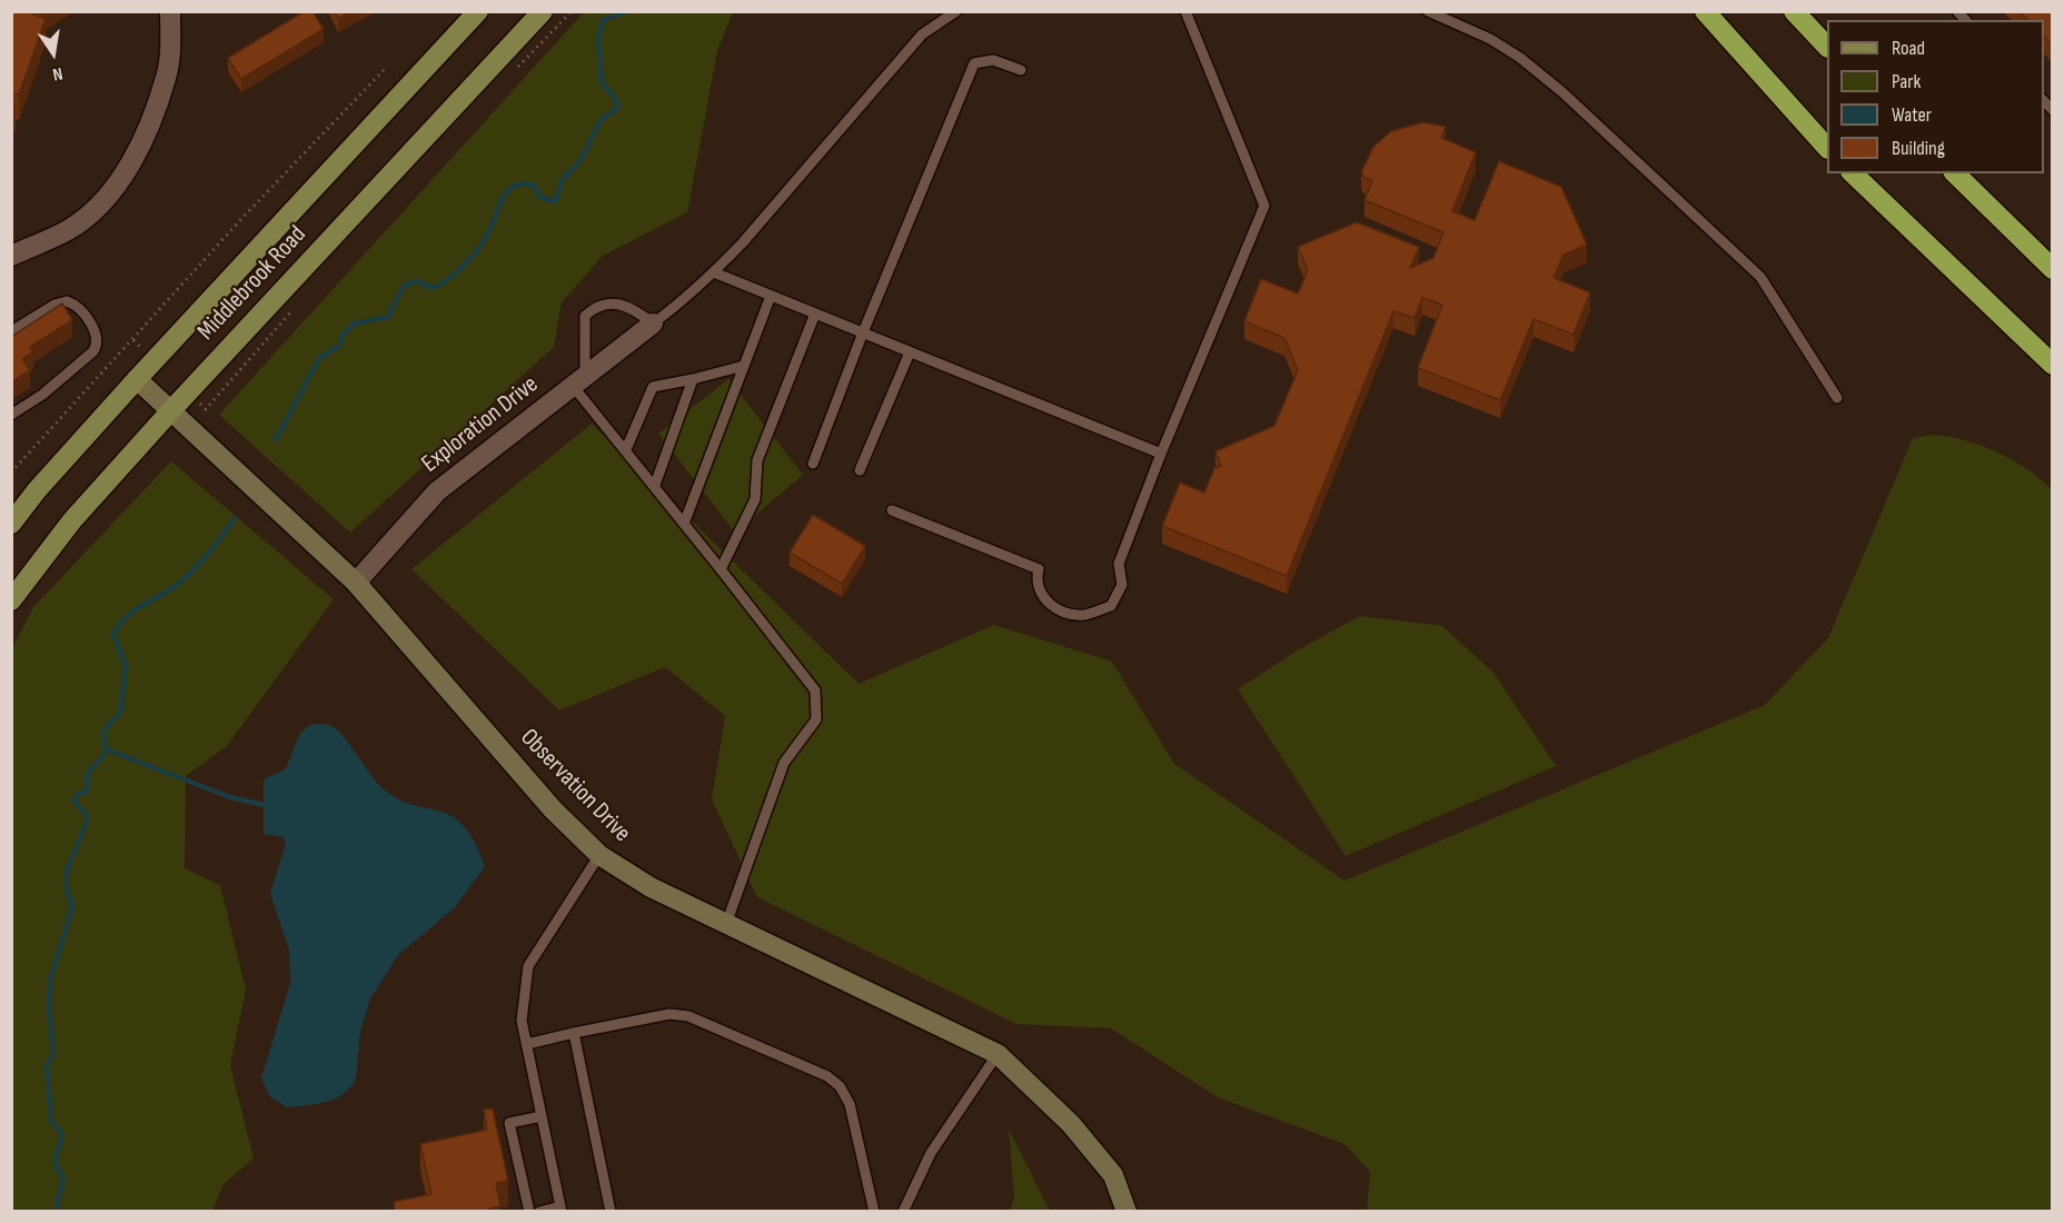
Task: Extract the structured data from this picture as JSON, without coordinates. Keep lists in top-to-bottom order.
{
  "streets": {
    "main road": ["Middlebrook Road"],
    "street": ["Exploration Drive", "Observation Drive"]
  },
  "crossings": [
    ["Middlebrook Road", "Observation Drive"],
    ["Exploration Drive", "Observation Drive"]
  ],
  "legend": [
    "Road",
    "Park",
    "Water",
    "Building"
  ],
  "north": "bottom"
}
